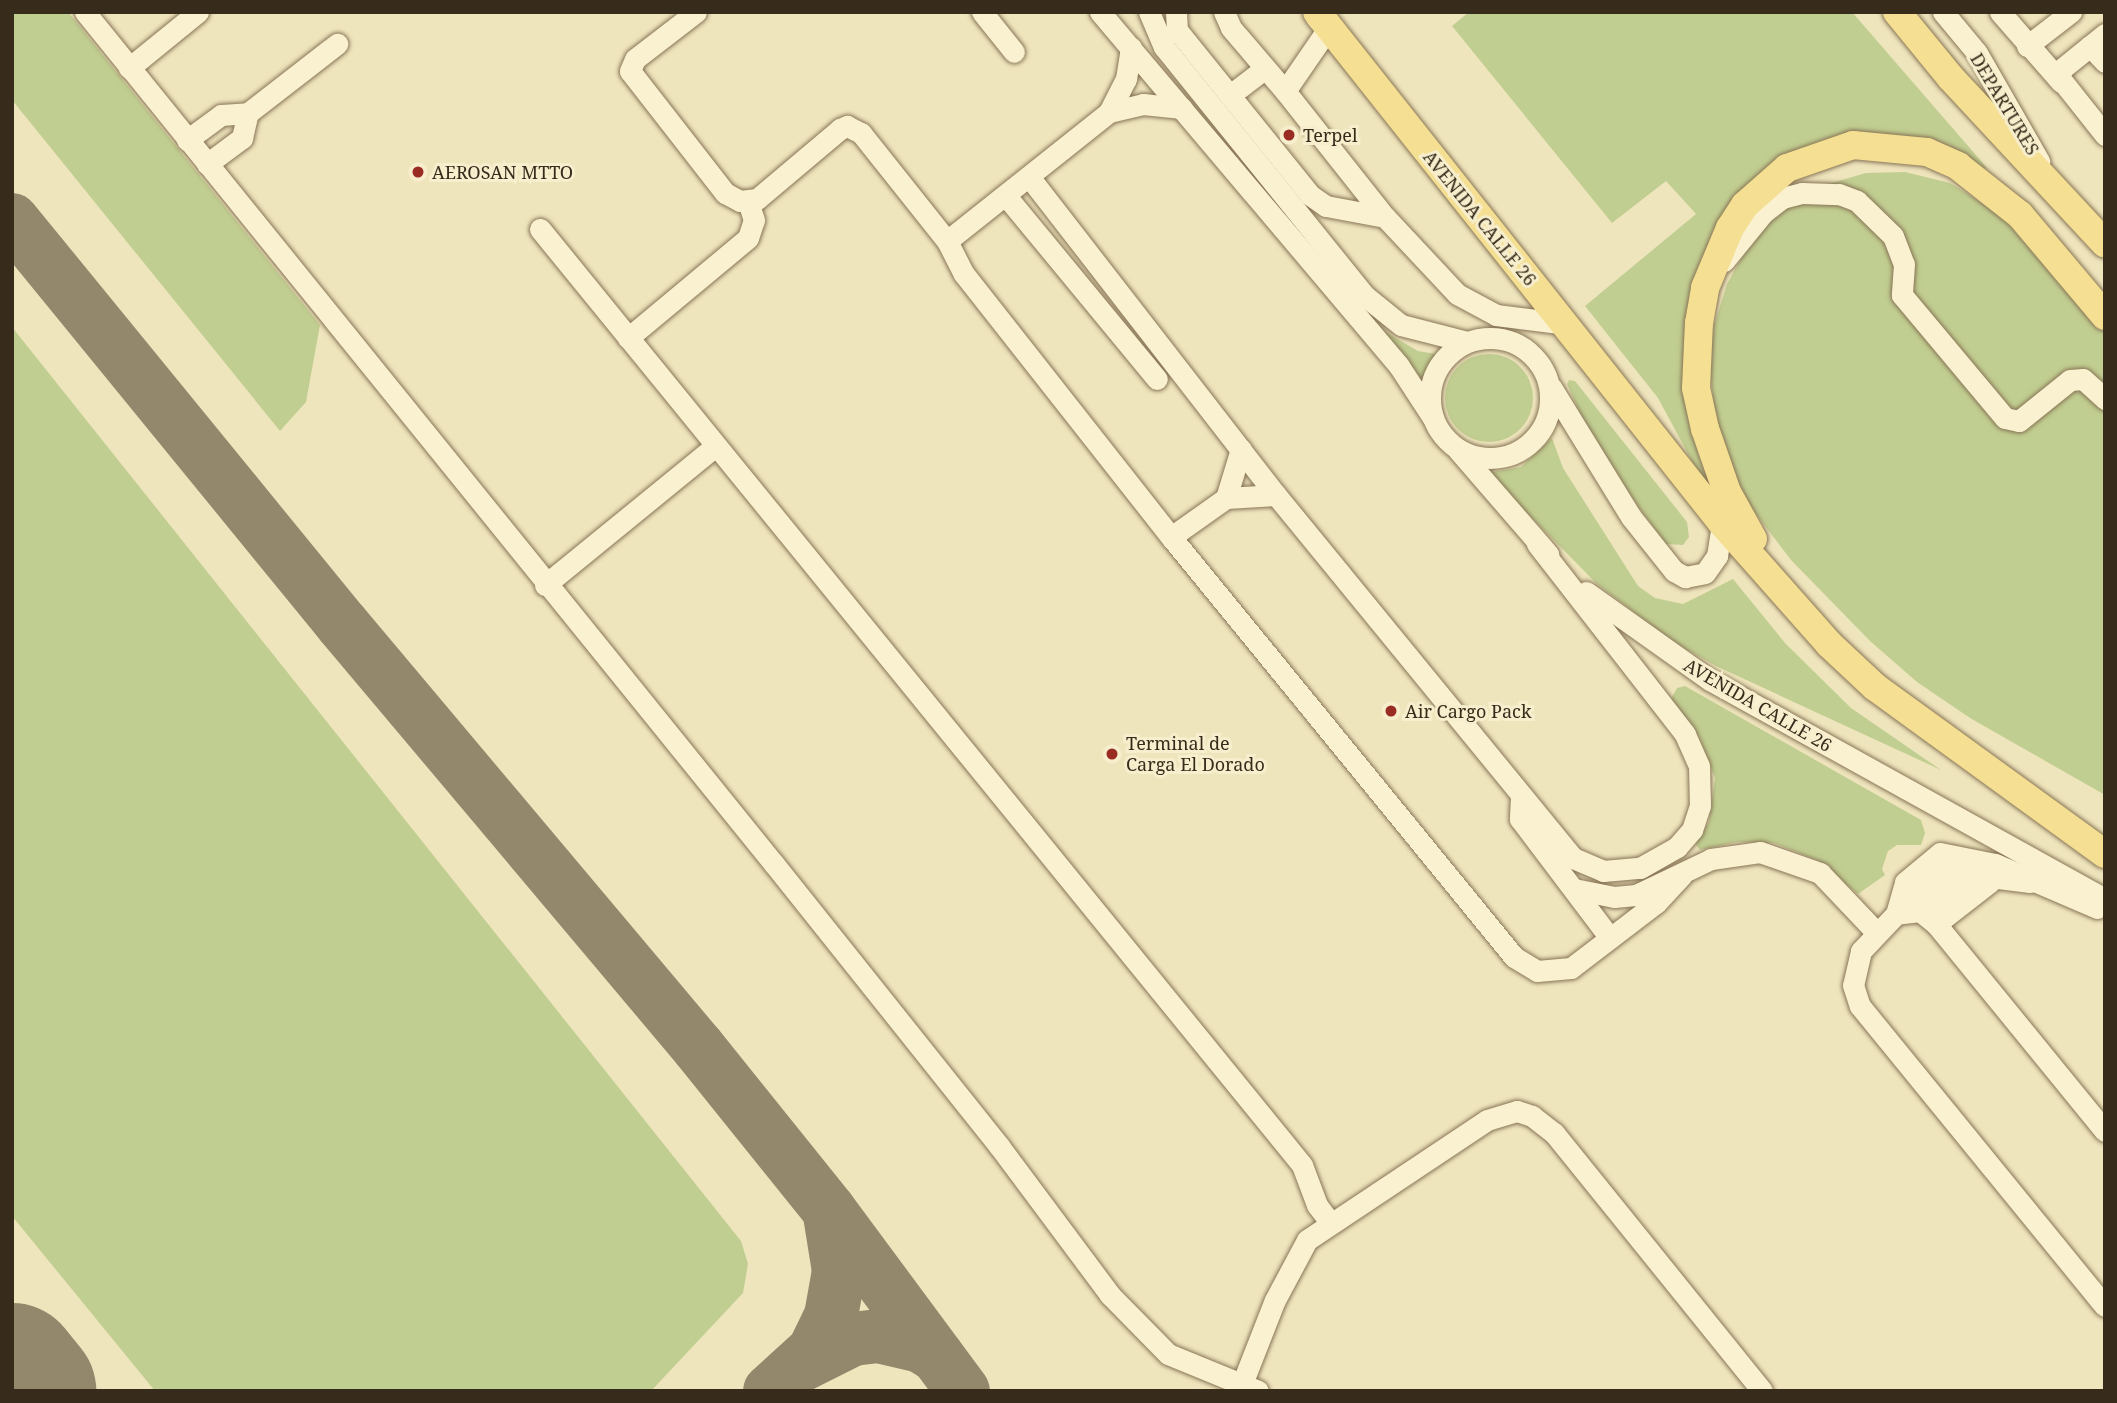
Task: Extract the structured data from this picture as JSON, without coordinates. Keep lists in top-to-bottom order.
{
  "streets": {
    "main road": ["AVENIDA CALLE 26"],
    "street": ["DEPARTURES"]
  },
  "places": [
    "Terpel",
    "AEROSAN MTTO",
    "Air Cargo Pack",
    "Terminal de Carga El Dorado"
  ]
}
